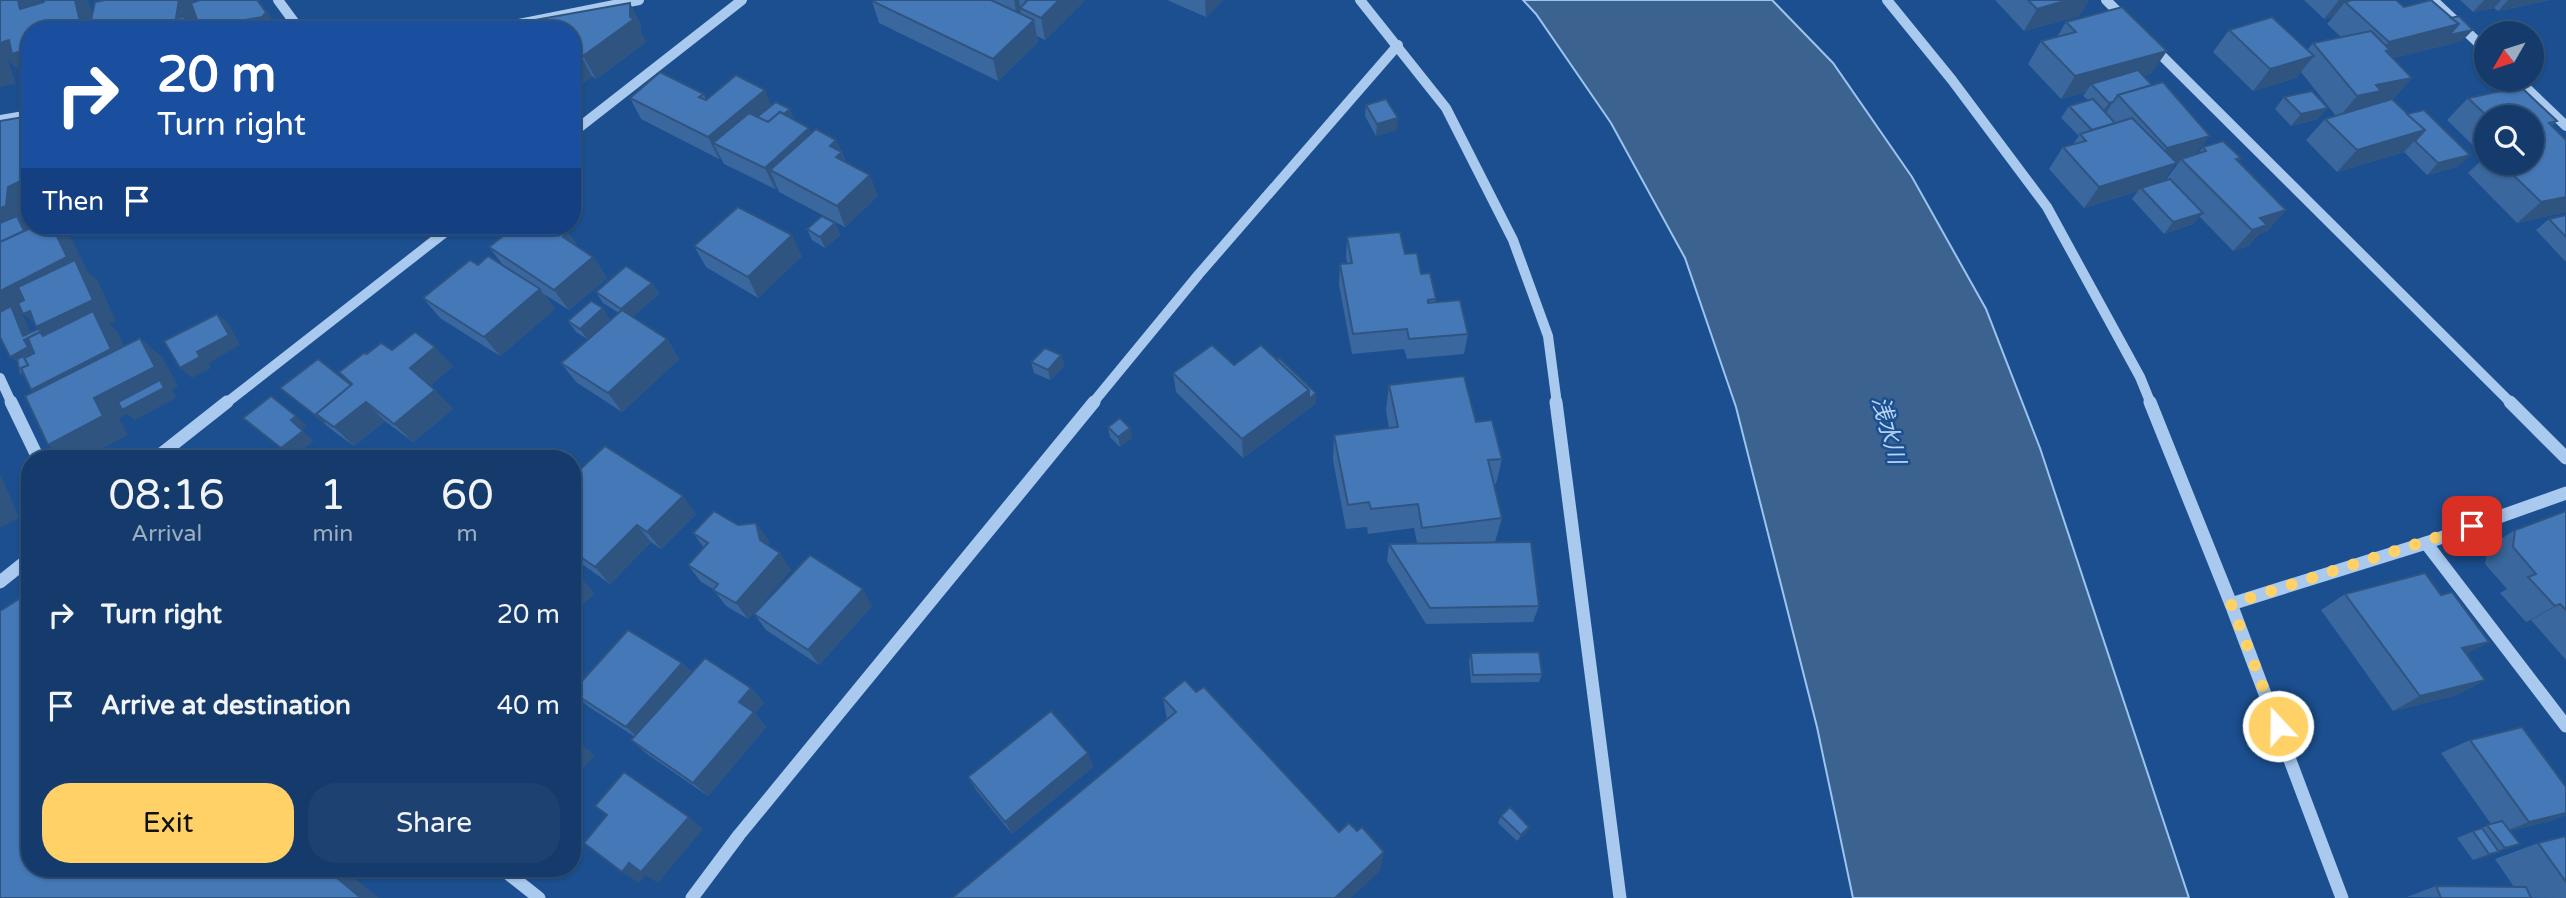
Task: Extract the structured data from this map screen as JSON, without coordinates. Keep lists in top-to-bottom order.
{
  "water": ["浅水川"],
  "north": "bottom left",
  "page": {
    "turn": ["20 m", "Turn right"],
    "then": "Then",
    "eta": [
      "08:16",
      "Arrival",
      "1",
      "min",
      "60",
      "m"
    ],
    "list": [
      {
        "name": "Turn right",
        "value": "20 m"
      },
      {
        "name": "Arrive at destination",
        "value": "40 m"
      }
    ],
    "buttons": ["Exit", "Share"]
  }
}
